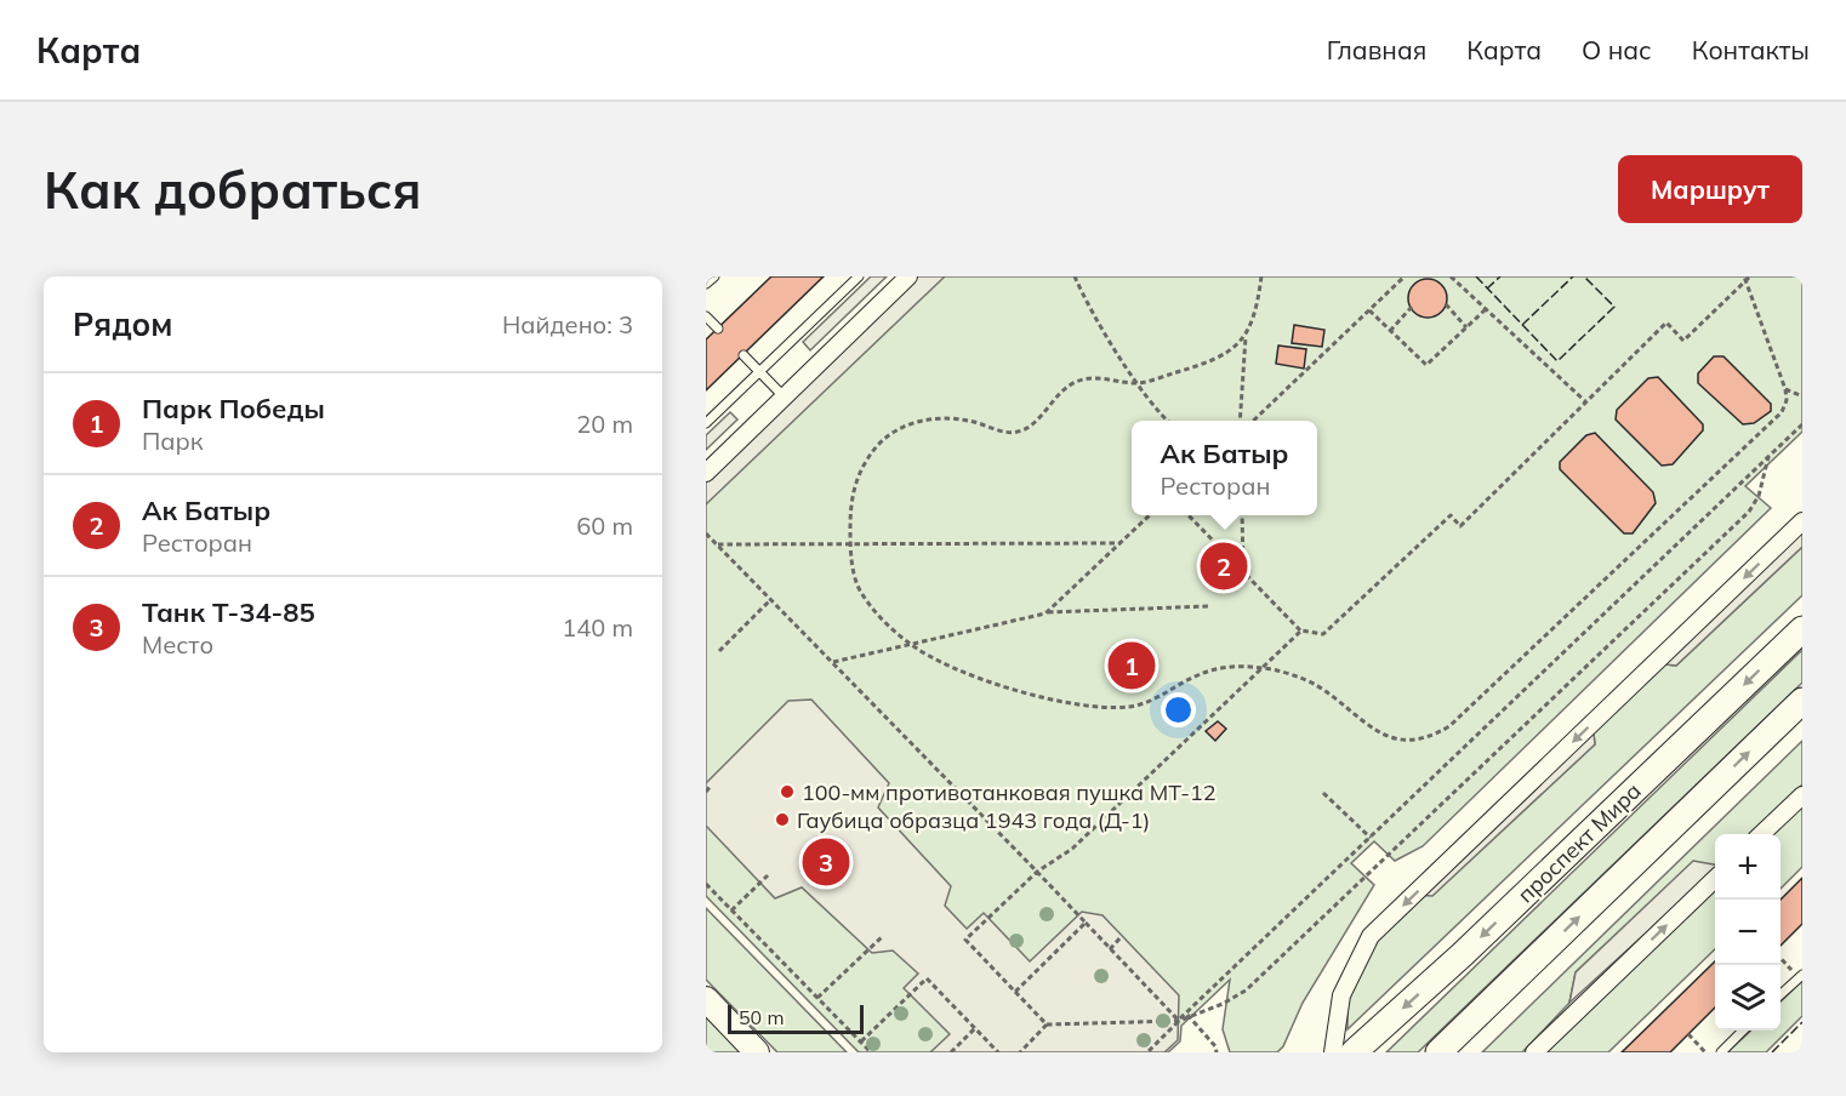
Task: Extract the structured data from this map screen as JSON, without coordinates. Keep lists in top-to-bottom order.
{
  "streets": {
    "main road": ["проспект Мира"]
  },
  "places": ["100-мм противотанковая пушка МТ-12", "Гаубица образца 1943 года (Д-1)"],
  "scale_bar": "50 m",
  "page": {
    "header": "Карта",
    "nav": [
      "Главная",
      "Карта",
      "О нас",
      "Контакты"
    ],
    "buttons": "Маршрут",
    "title": "Как добраться",
    "heading": ["Рядом", "Найдено: 3"],
    "list": [
      {
        "mark": "1",
        "name": "Парк Победы",
        "note": "Парк",
        "value": "20 m"
      },
      {
        "mark": "2",
        "name": "Ак Батыр",
        "note": "Ресторан",
        "value": "60 m"
      },
      {
        "mark": "3",
        "name": "Танк Т-34-85",
        "note": "Место",
        "value": "140 m"
      }
    ],
    "popup": ["Ак Батыр", "Ресторан"],
    "pins": ["2", "1", "3"],
    "map_buttons": ["+", "−"],
    "scale": "50 m"
  }
}
